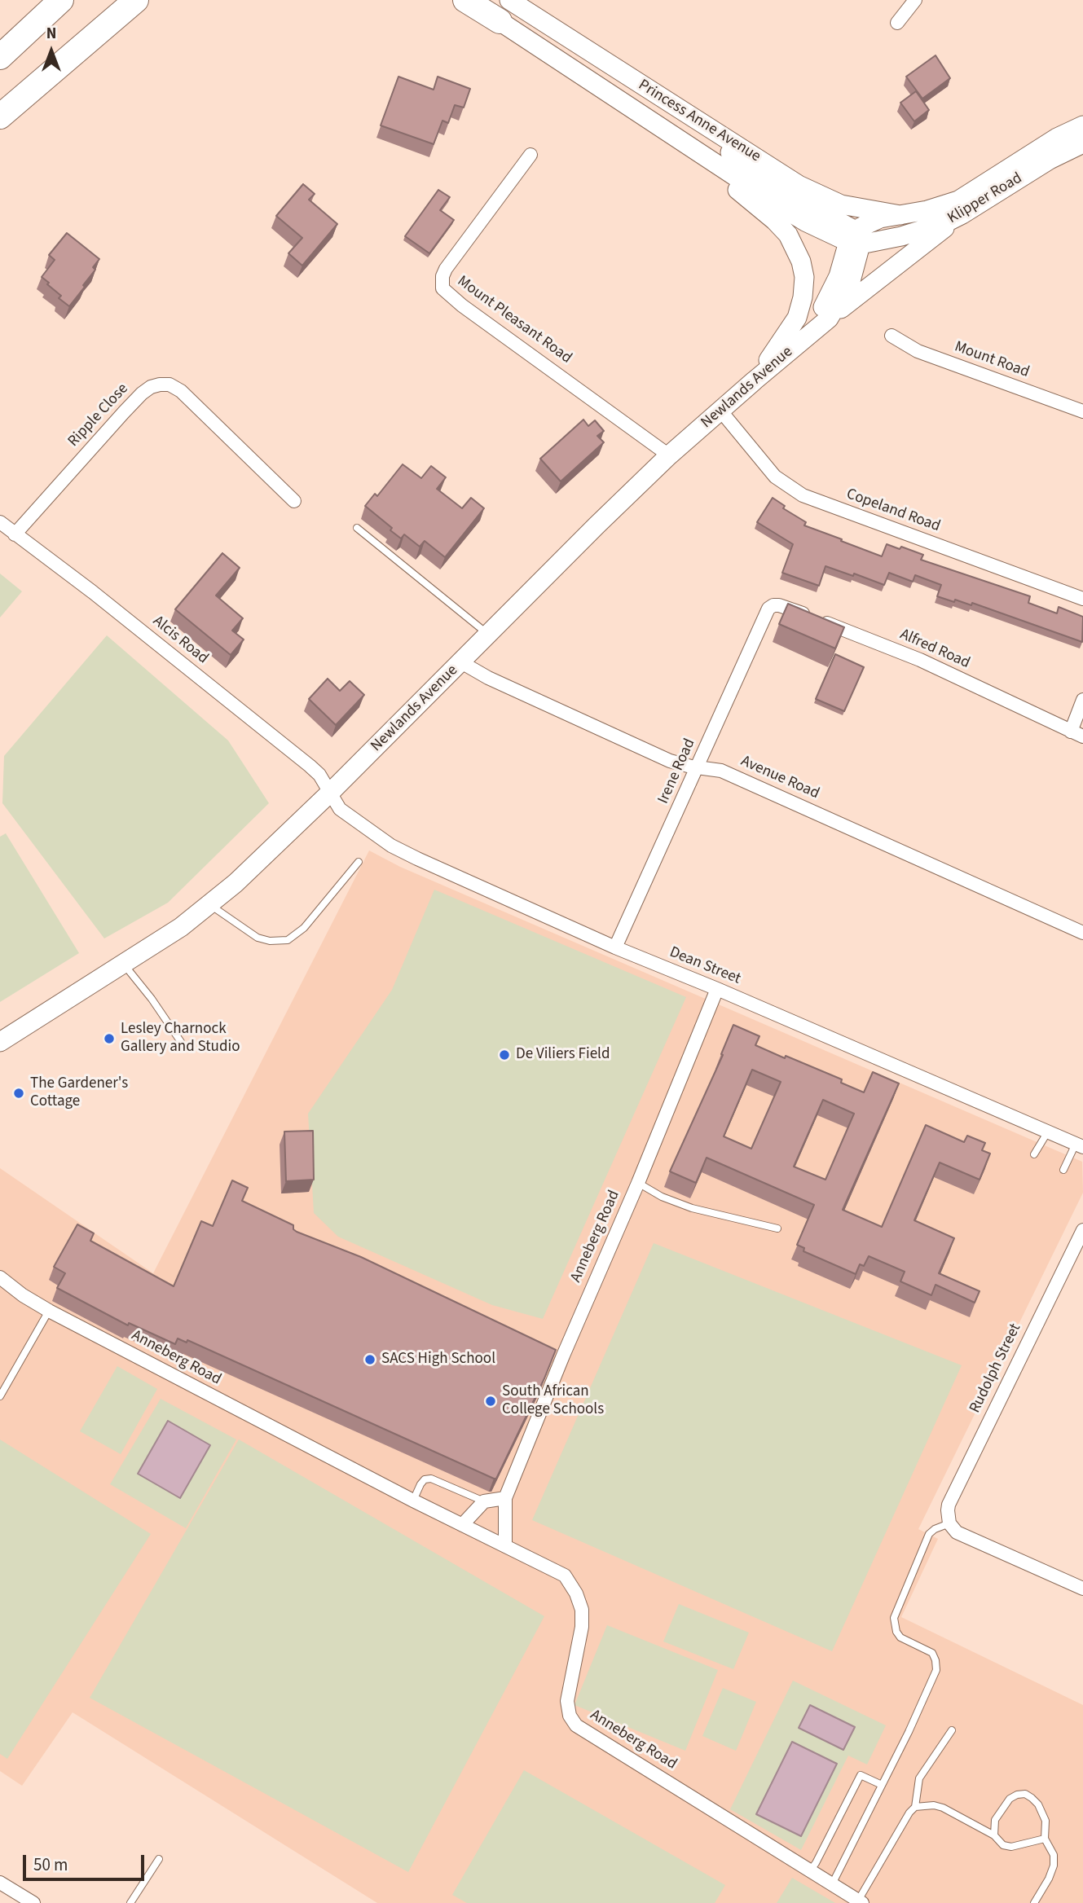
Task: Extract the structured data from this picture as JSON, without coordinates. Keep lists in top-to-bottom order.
{
  "streets": {
    "main road": ["Princess Anne Avenue", "Klipper Road", "Newlands Avenue"],
    "street": [
      "Mount Pleasant Road",
      "Mount Road",
      "Ripple Close",
      "Copeland Road",
      "Alcis Road",
      "Alfred Road",
      "Irene Road",
      "Avenue Road",
      "Dean Street",
      "Anneberg Road",
      "Rudolph Street"
    ]
  },
  "crossings": [
    ["Princess Anne Avenue", "Klipper Road"],
    ["Princess Anne Avenue", "Newlands Avenue"],
    ["Klipper Road", "Newlands Avenue"],
    ["Mount Pleasant Road", "Newlands Avenue"],
    ["Newlands Avenue", "Copeland Road"],
    ["Newlands Avenue", "Alcis Road"],
    ["Newlands Avenue", "Avenue Road"],
    ["Newlands Avenue", "Dean Street"],
    ["Ripple Close", "Alcis Road"],
    ["Alcis Road", "Dean Street"],
    ["Alfred Road", "Irene Road"],
    ["Irene Road", "Avenue Road"],
    ["Irene Road", "Dean Street"],
    ["Dean Street", "Anneberg Road"]
  ],
  "places": [
    "Lesley Charnock Gallery and Studio",
    "De Viliers Field",
    "The Gardener's Cottage",
    "SACS High School",
    "South African College Schools"
  ],
  "scale_bar": "50 m",
  "north": "top"
}
